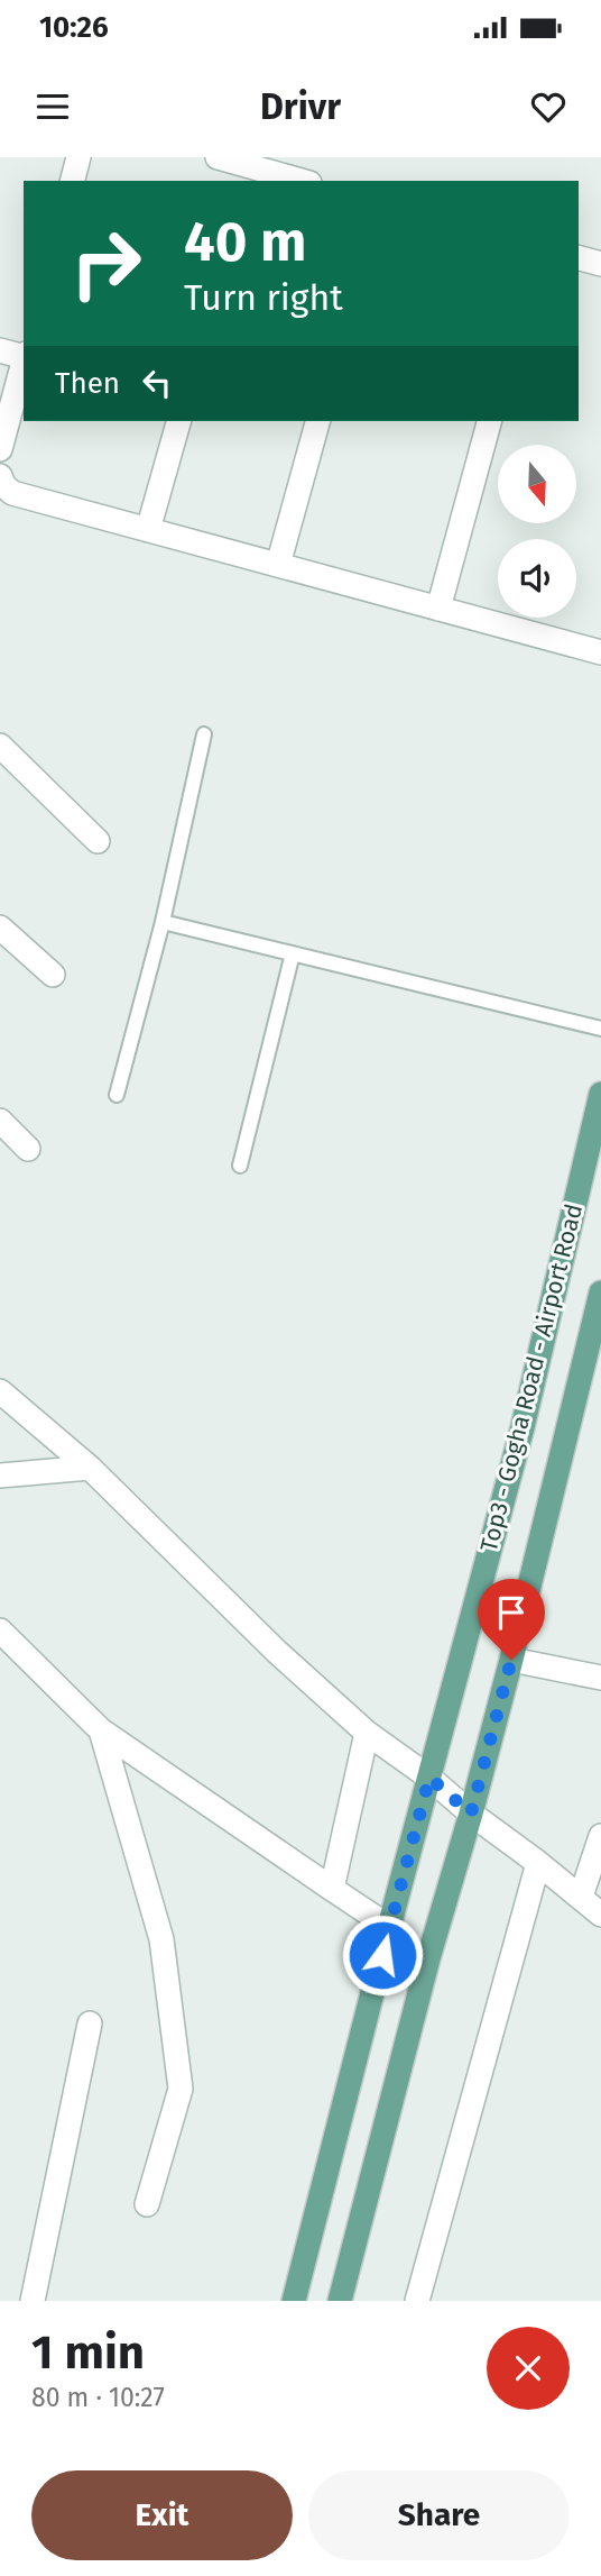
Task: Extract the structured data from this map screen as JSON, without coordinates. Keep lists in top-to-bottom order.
{
  "streets": {
    "main road": ["Top3 - Gogha Road - Airport Road"]
  },
  "north": "bottom",
  "page": {
    "status": "10:26",
    "header": "Drivr",
    "turn": ["40 m", "Turn right"],
    "then": "Then",
    "heading": ["1 min", "80 m · 10:27"],
    "buttons": ["Exit", "Share"]
  }
}
